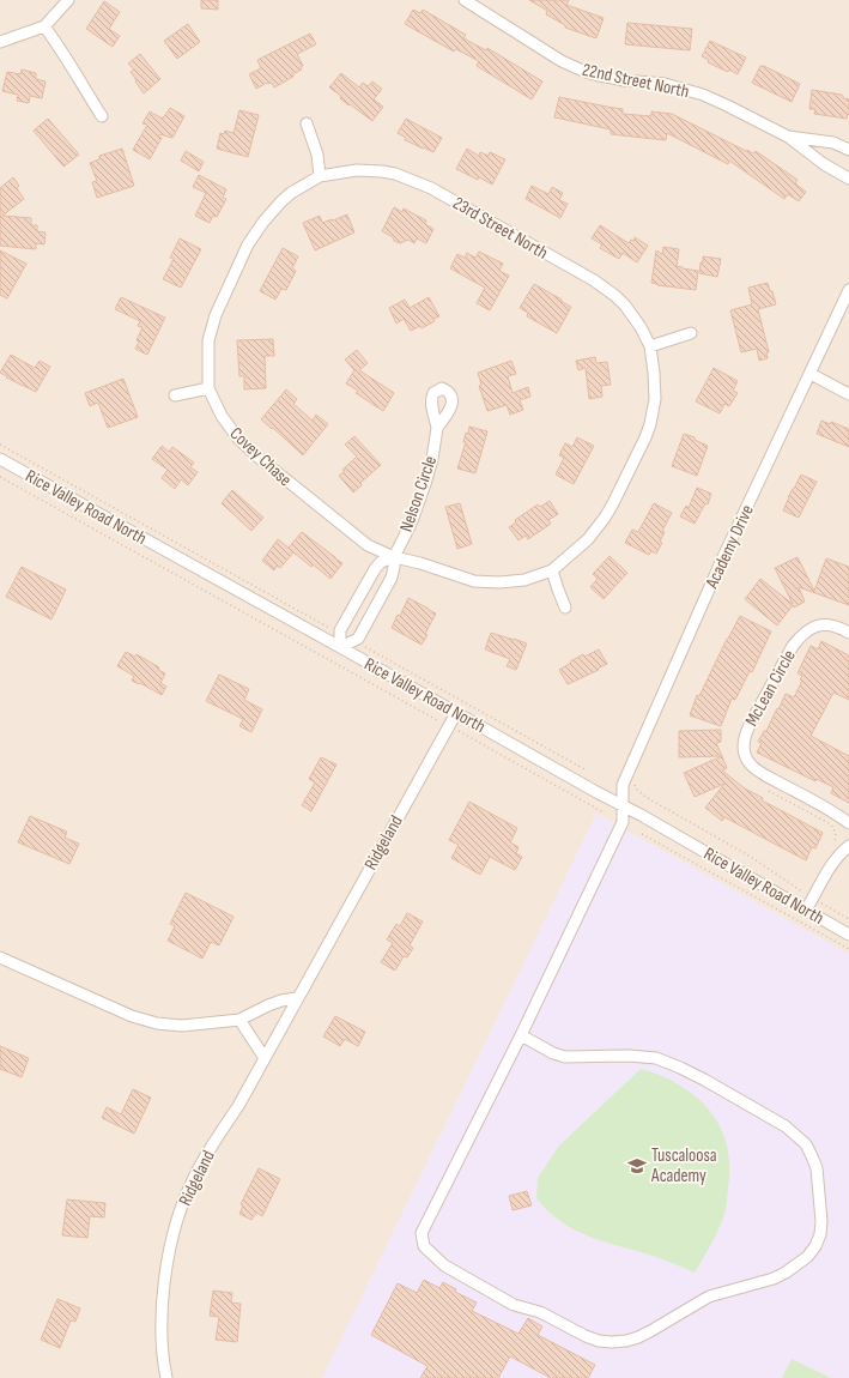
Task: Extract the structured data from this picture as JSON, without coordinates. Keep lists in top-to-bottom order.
{
  "streets": {
    "street": [
      "22nd Street North",
      "23rd Street North",
      "Covey Chase",
      "Nelson Circle",
      "Rice Valley Road North",
      "Academy Drive",
      "McLean Circle",
      "Ridgeland"
    ]
  },
  "crossings": [
    ["23rd Street North", "Covey Chase"],
    ["Covey Chase", "Nelson Circle"],
    ["Rice Valley Road North", "Academy Drive"],
    ["Rice Valley Road North", "Ridgeland"]
  ],
  "places": {
    "school or university": ["Tuscaloosa Academy"]
  }
}
